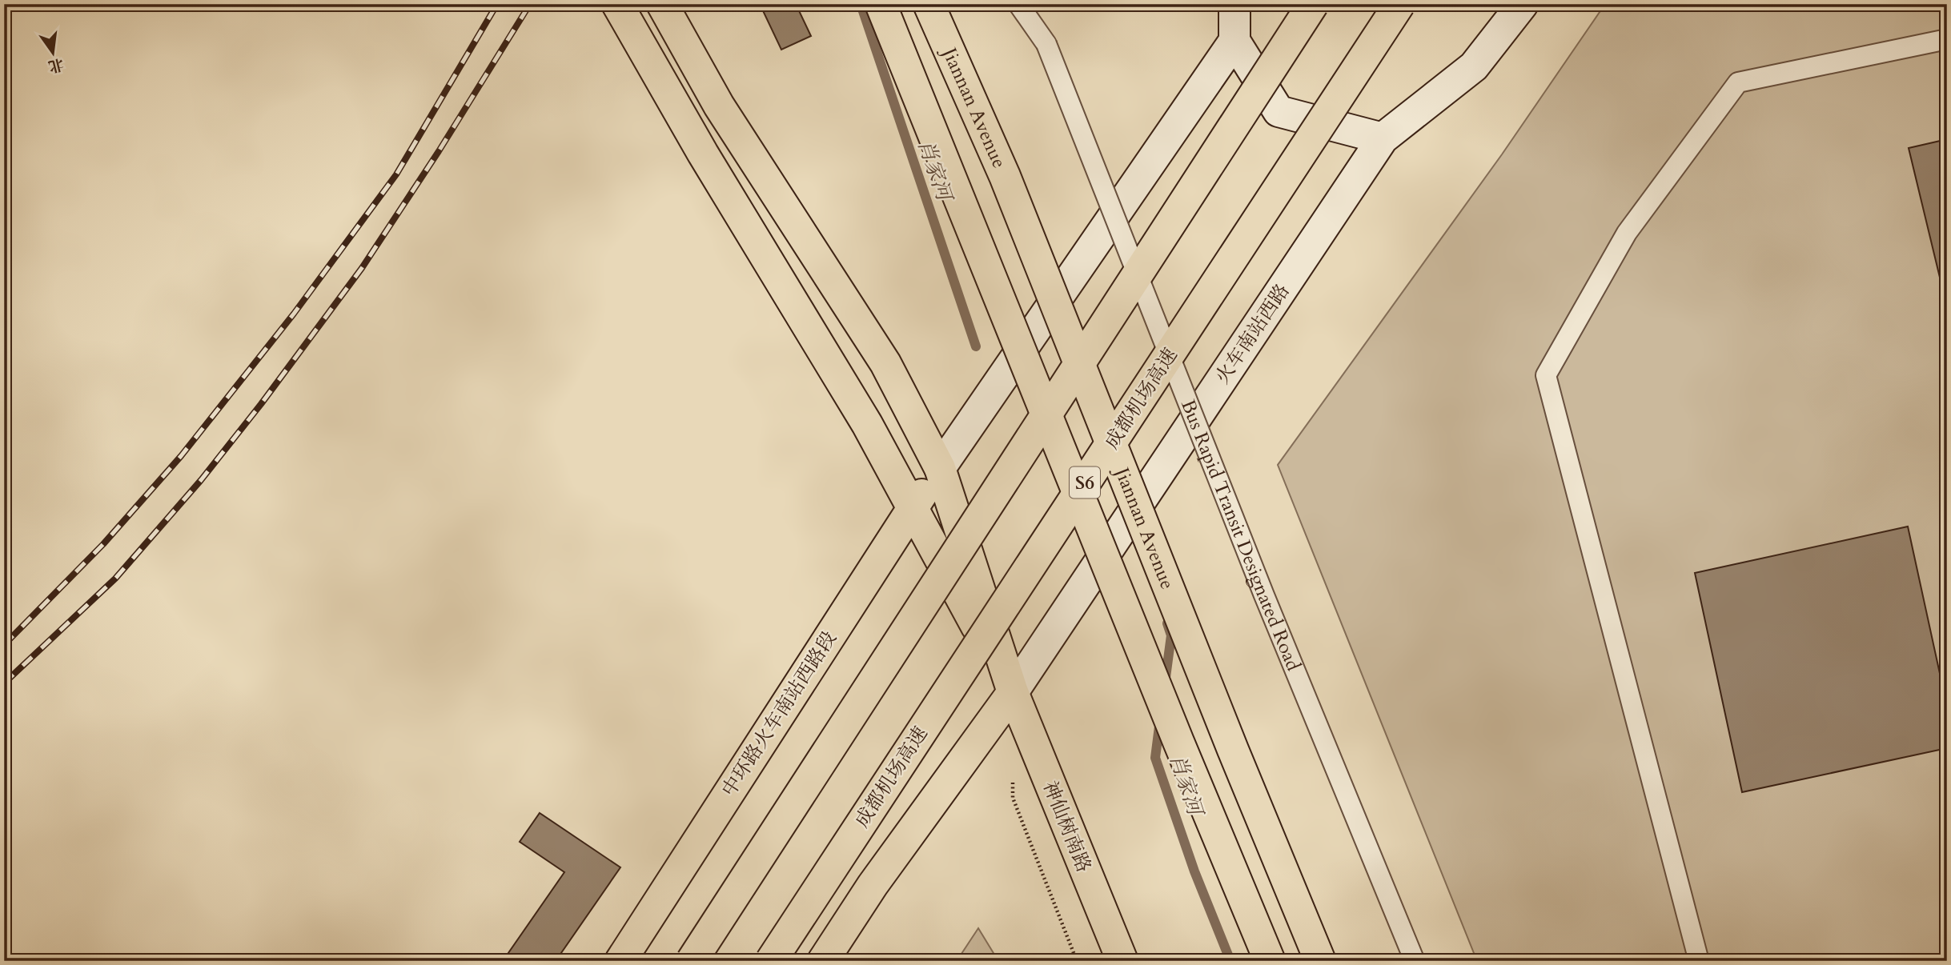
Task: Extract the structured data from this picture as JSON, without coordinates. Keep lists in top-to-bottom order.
{
  "streets": {
    "main road": [
      "Jiannan Avenue",
      "火车南站西路",
      "成都机场高速",
      "S6",
      "中环路火车南站西路段",
      "神仙树南路"
    ],
    "lane": ["Bus Rapid Transit Designated Road"]
  },
  "crossings": [
    ["火车南站西路", "神仙树南路"]
  ],
  "water": ["肖家河"],
  "north": "bottom"
}
